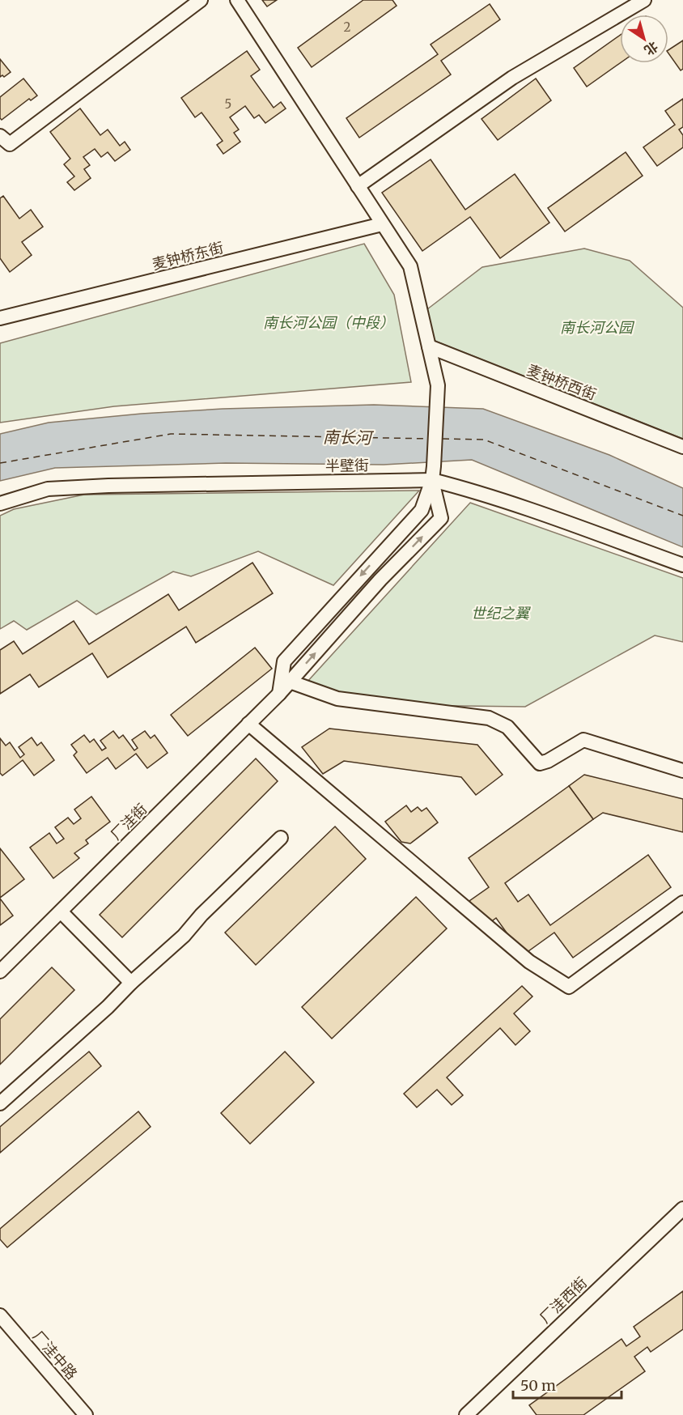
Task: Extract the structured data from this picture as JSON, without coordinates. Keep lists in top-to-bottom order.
{
  "streets": {
    "street": [
      "麦钟桥东街",
      "麦钟桥西街",
      "半壁街",
      "厂洼街",
      "厂洼西街",
      "厂洼中路"
    ]
  },
  "crossings": [
    ["半壁街", "厂洼街"]
  ],
  "water": ["南长河"],
  "parks": ["南长河公园（中段）", "南长河公园", "世纪之翼"],
  "house_numbers": ["2", "5"],
  "scale_bar": "50 m",
  "north": "bottom right"
}
